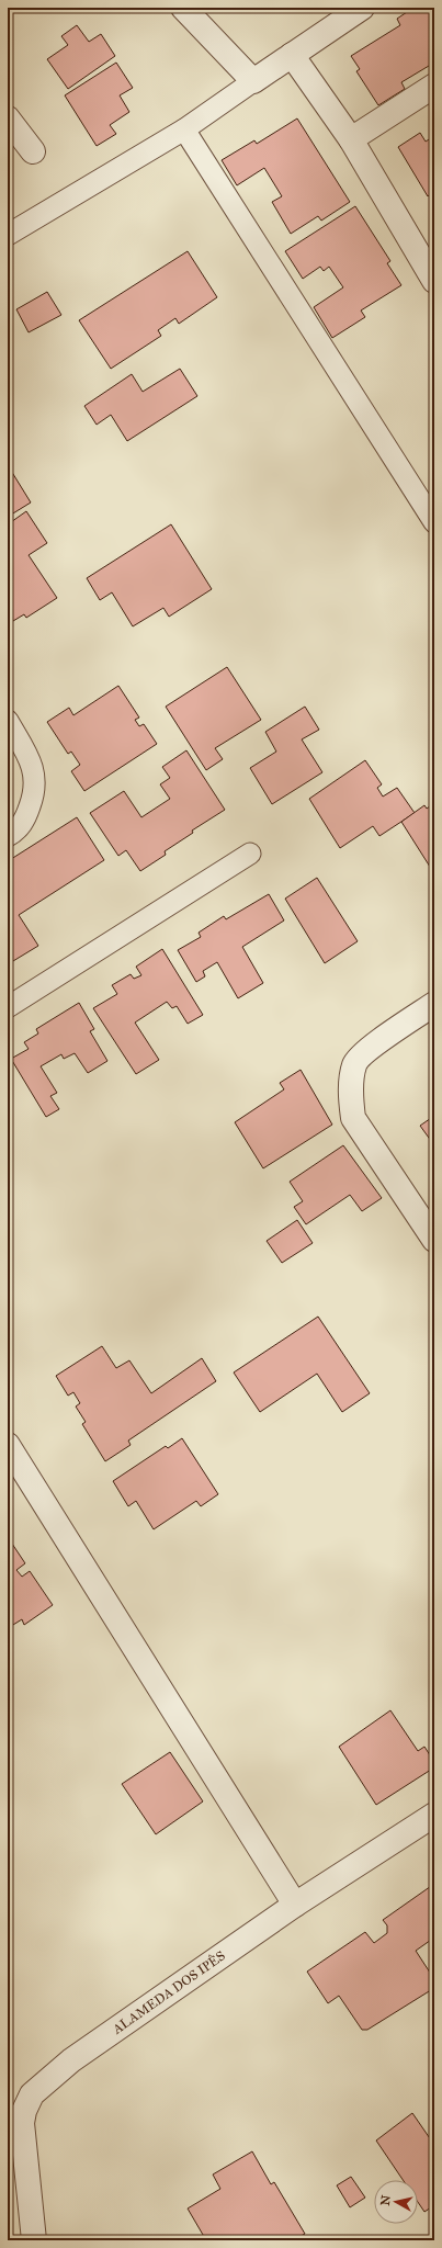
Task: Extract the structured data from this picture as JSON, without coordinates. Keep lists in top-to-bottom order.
{
  "streets": {
    "street": ["ALAMEDA DOS IPÊS"]
  },
  "north": "left"
}
